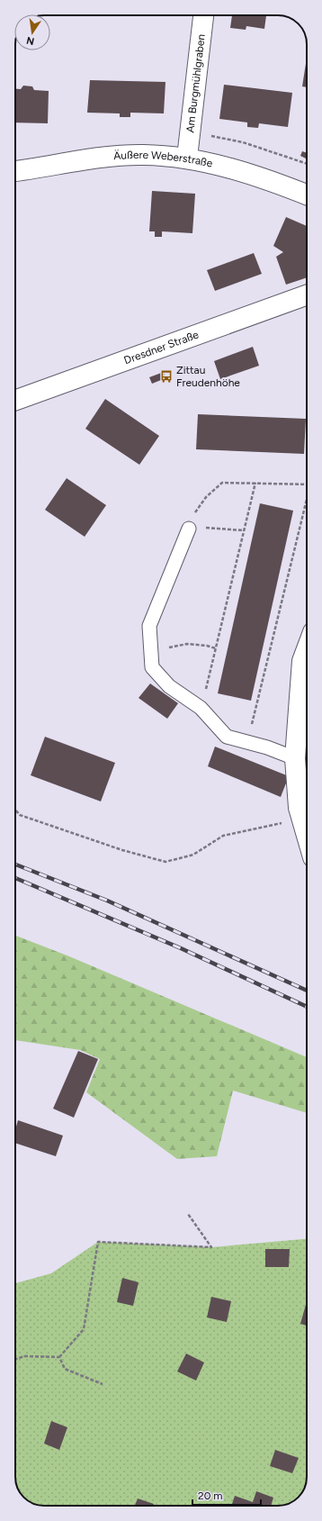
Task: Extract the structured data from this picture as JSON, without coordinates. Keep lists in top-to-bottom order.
{
  "streets": {
    "main road": ["Am Burgmühlgraben", "Äußere Weberstraße", "Dresdner Straße"]
  },
  "crossings": [
    ["Am Burgmühlgraben", "Äußere Weberstraße"]
  ],
  "places": {
    "bus stop": ["Zittau Freudenhöhe"]
  },
  "scale_bar": "20 m",
  "north": "bottom"
}
